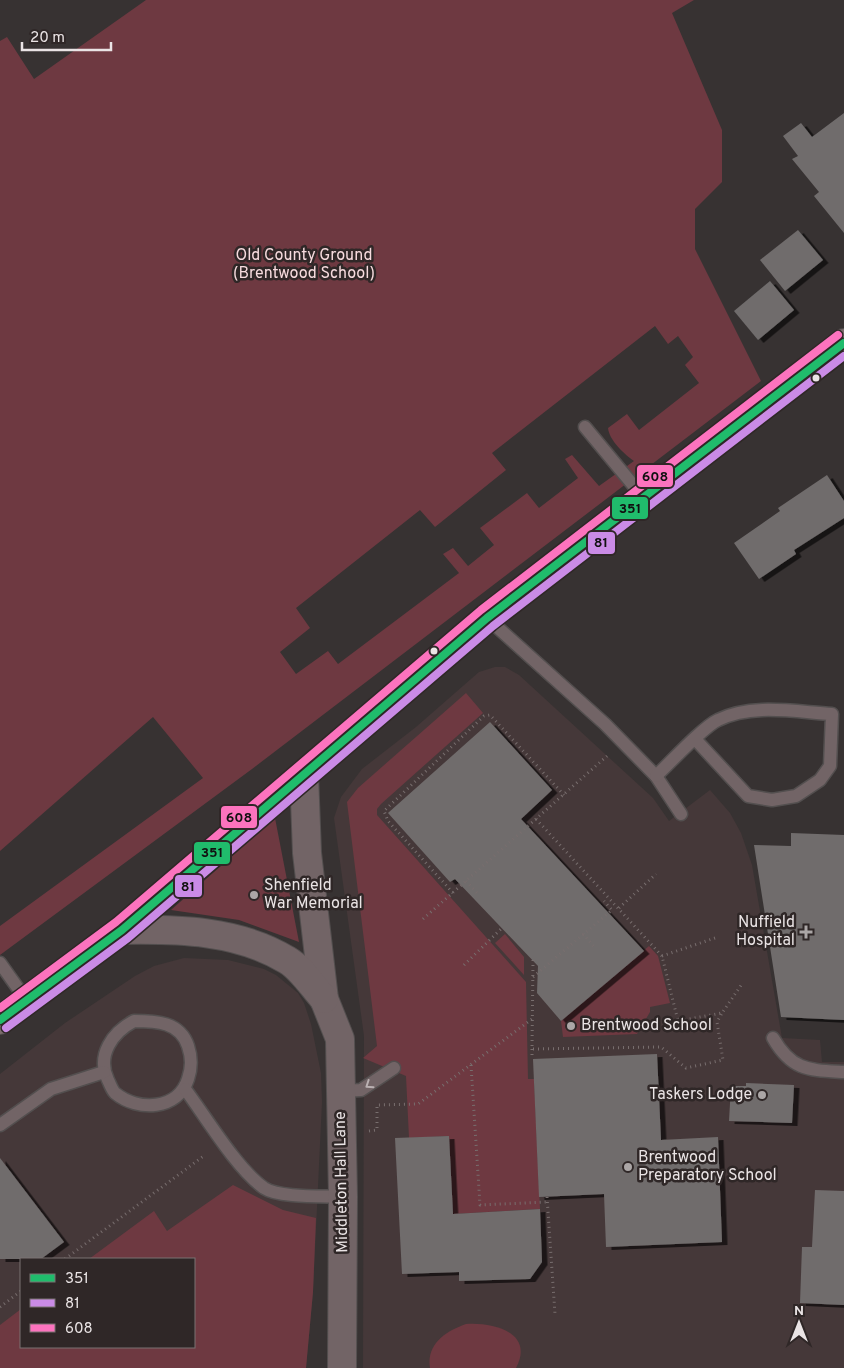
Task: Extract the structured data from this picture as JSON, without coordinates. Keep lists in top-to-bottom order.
{
  "streets": {
    "street": ["Middleton Hall Lane"]
  },
  "parks": ["Old County Ground (Brentwood School)"],
  "places": {
    "other": [
      "Shenfield War Memorial",
      "Brentwood School",
      "Taskers Lodge",
      "Brentwood Preparatory School"
    ],
    "health": ["Nuffield Hospital"]
  },
  "lines": ["transit line 608", "transit line 351", "transit line 81"],
  "legend": ["351", "81", "608"],
  "scale_bar": "20 m",
  "north": "top"
}
